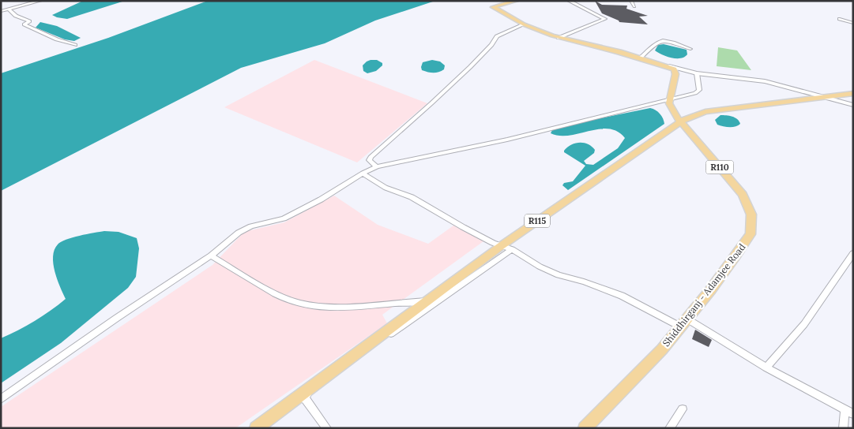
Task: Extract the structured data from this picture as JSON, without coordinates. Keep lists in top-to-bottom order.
{
  "streets": {
    "main road": ["R110", "R115", "Shiddhirganj - Adamjee Road"]
  },
  "crossings": [
    ["R115", "Shiddhirganj - Adamjee Road"]
  ]
}
